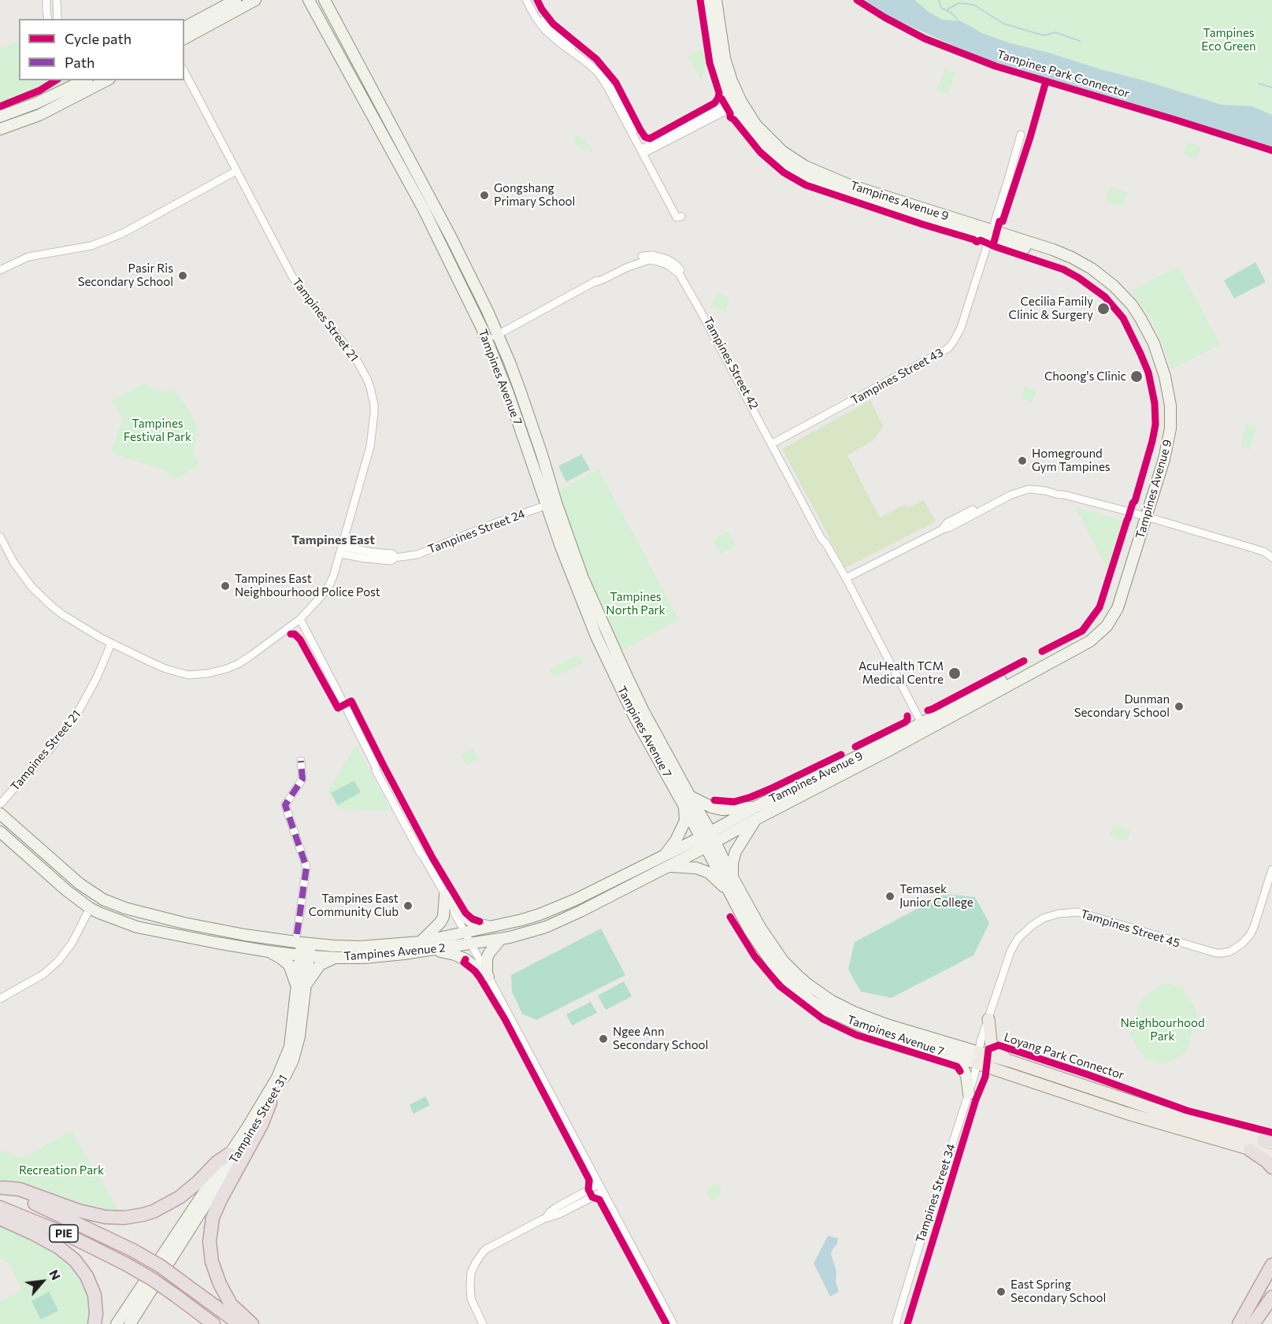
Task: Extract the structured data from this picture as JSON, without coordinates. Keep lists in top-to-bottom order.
{
  "streets": {
    "highway": ["PIE"],
    "main road": [
      "Tampines Avenue 9",
      "Tampines Avenue 7",
      "Tampines Avenue 2",
      "Tampines Street 31"
    ],
    "street": [
      "Tampines Street 21",
      "Tampines Street 42",
      "Tampines Street 43",
      "Tampines Street 24",
      "Tampines Street 45",
      "Tampines Street 34"
    ],
    "cycle path": ["Tampines Park Connector", "Loyang Park Connector"]
  },
  "crossings": [
    ["Tampines Avenue 9", "Tampines Street 42"],
    ["Tampines Avenue 9", "Tampines Street 43"],
    ["Tampines Avenue 9", "Tampines Avenue 7"],
    ["Tampines Avenue 9", "Tampines Avenue 2"],
    ["Tampines Street 21", "Tampines Street 24"],
    ["Tampines Street 42", "Tampines Street 43"],
    ["Tampines Street 42", "Tampines Avenue 7"],
    ["Tampines Avenue 7", "Tampines Street 24"],
    ["Tampines Avenue 7", "Tampines Street 45"],
    ["Tampines Avenue 7", "Tampines Avenue 2"],
    ["Tampines Avenue 7", "Tampines Street 34"],
    ["Tampines Street 45", "Tampines Street 34"],
    ["Tampines Avenue 2", "Tampines Street 31"]
  ],
  "districts": ["Tampines East"],
  "parks": [
    "Tampines Eco Green",
    "Tampines Festival Park",
    "Tampines North Park",
    "Neighbourhood Park",
    "Recreation Park"
  ],
  "places": [
    "Gongshang Primary School",
    "Pasir Ris Secondary School",
    "Cecilia Family Clinic & Surgery",
    "Choong's Clinic",
    "Homeground Gym Tampines",
    "Tampines East Neighbourhood Police Post",
    "AcuHealth TCM Medical Centre",
    "Dunman Secondary School",
    "Temasek Junior College",
    "Tampines East Community Club",
    "Ngee Ann Secondary School",
    "East Spring Secondary School"
  ],
  "legend": ["Cycle path", "Path"],
  "north": "top right"
}
